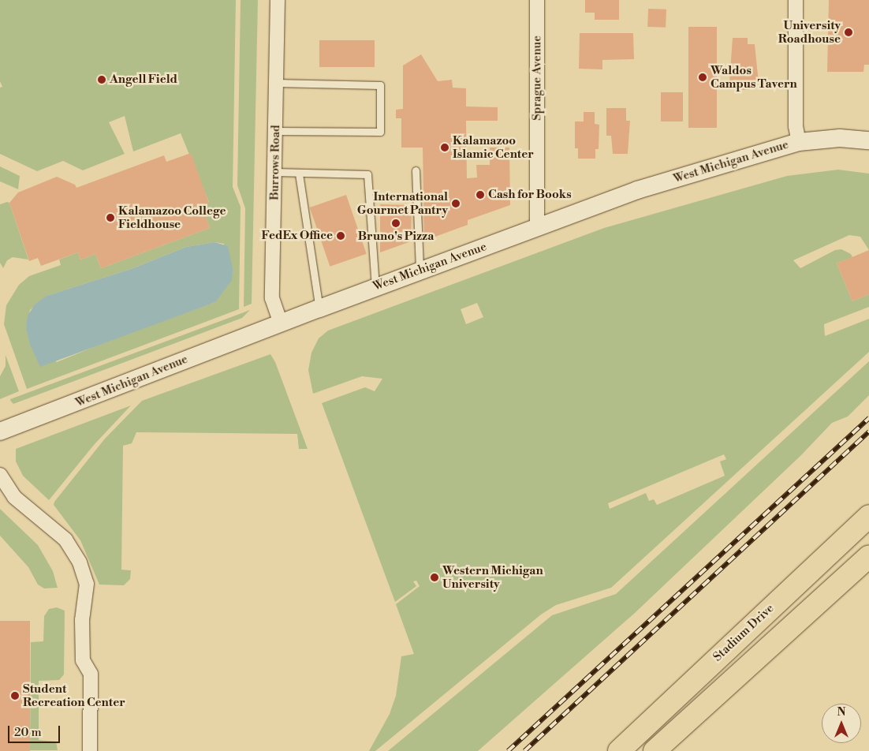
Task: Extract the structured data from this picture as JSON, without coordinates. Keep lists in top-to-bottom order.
{
  "streets": {
    "main road": ["Stadium Drive"],
    "street": ["Sprague Avenue", "West Michigan Avenue", "Burrows Road"]
  },
  "crossings": [
    ["Sprague Avenue", "West Michigan Avenue"],
    ["West Michigan Avenue", "Burrows Road"]
  ],
  "places": [
    "University Roadhouse",
    "Waldos Campus Tavern",
    "Angell Field",
    "Kalamazoo Islamic Center",
    "Cash for Books",
    "International Gourmet Pantry",
    "Kalamazoo College Fieldhouse",
    "Bruno's Pizza",
    "FedEx Office",
    "Western Michigan University",
    "Student Recreation Center"
  ],
  "scale_bar": "20 m",
  "north": "top"
}
